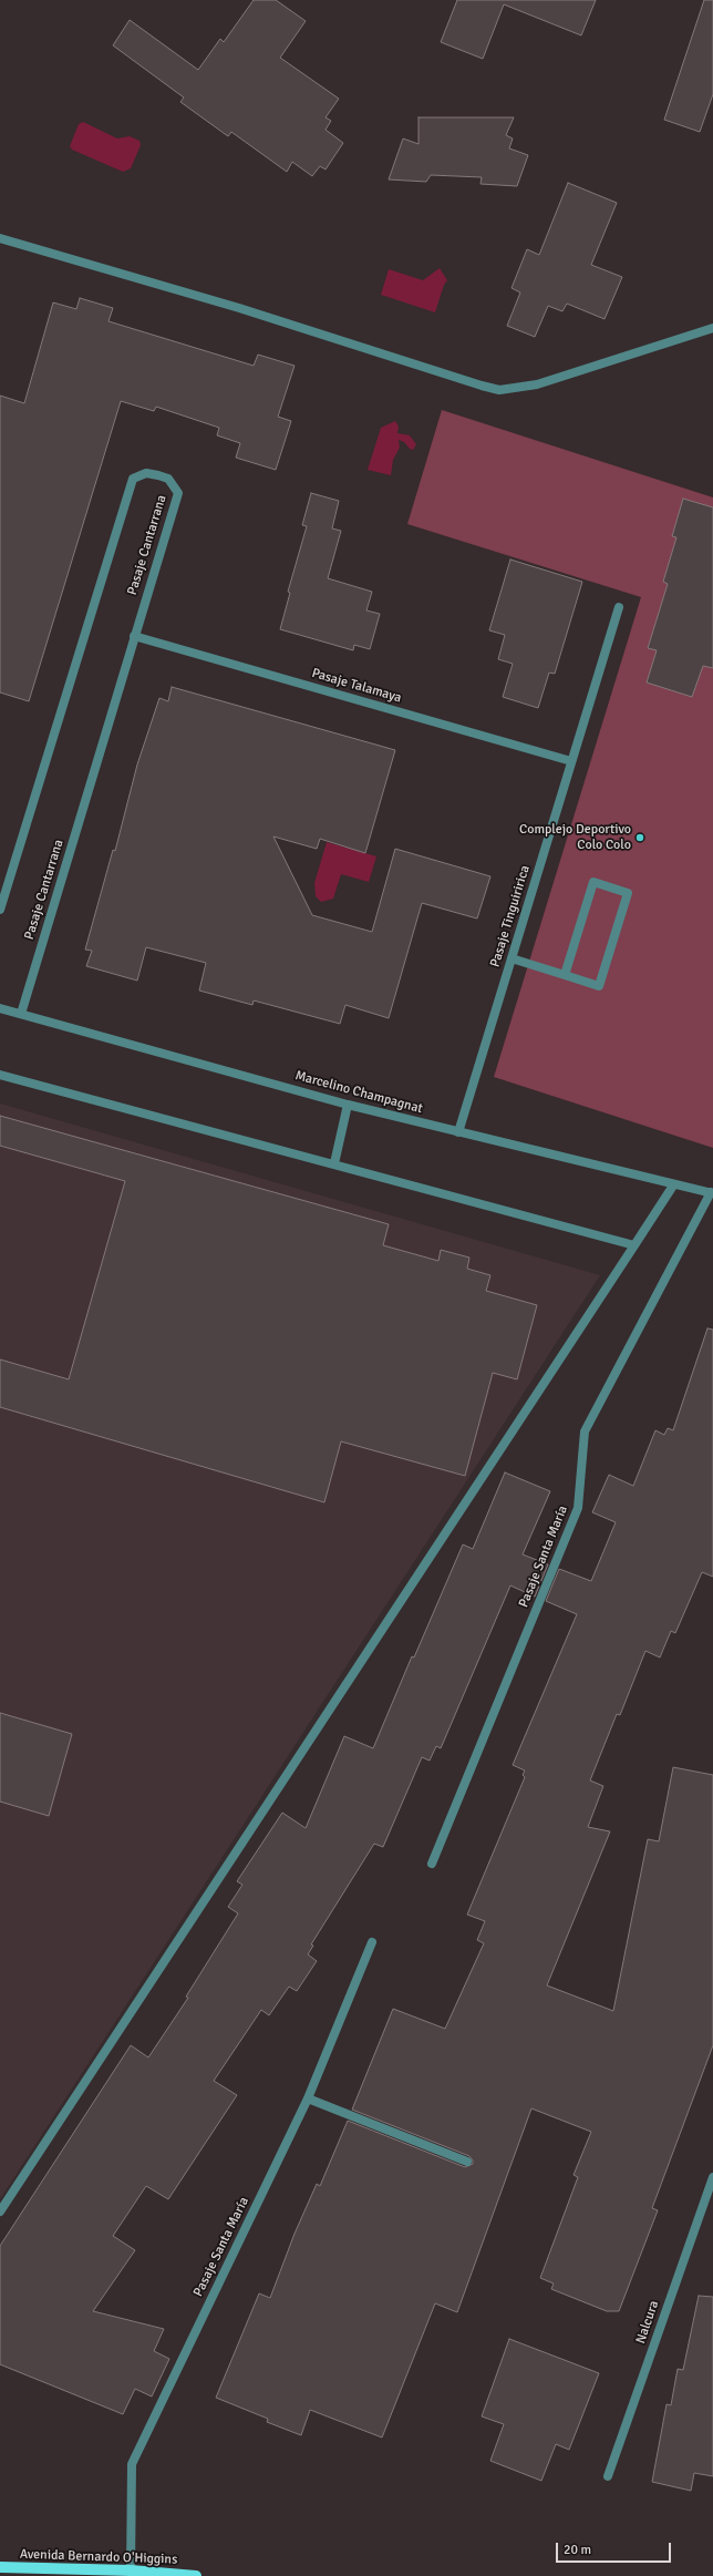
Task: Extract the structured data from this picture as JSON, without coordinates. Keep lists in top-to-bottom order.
{
  "streets": {
    "main road": ["Avenida Bernardo O'Higgins"],
    "street": [
      "Pasaje Cantarrana",
      "Pasaje Talamaya",
      "Pasaje Tinguiririca",
      "Marcelino Champagnat",
      "Pasaje Santa María",
      "Nalcura"
    ]
  },
  "crossings": [
    ["Pasaje Cantarrana", "Pasaje Talamaya"],
    ["Pasaje Cantarrana", "Marcelino Champagnat"],
    ["Pasaje Talamaya", "Pasaje Tinguiririca"],
    ["Pasaje Tinguiririca", "Marcelino Champagnat"],
    ["Marcelino Champagnat", "Pasaje Santa María"],
    ["Pasaje Santa María", "Avenida Bernardo O'Higgins"]
  ],
  "places": ["Complejo Deportivo Colo Colo"],
  "scale_bar": "20 m"
}
